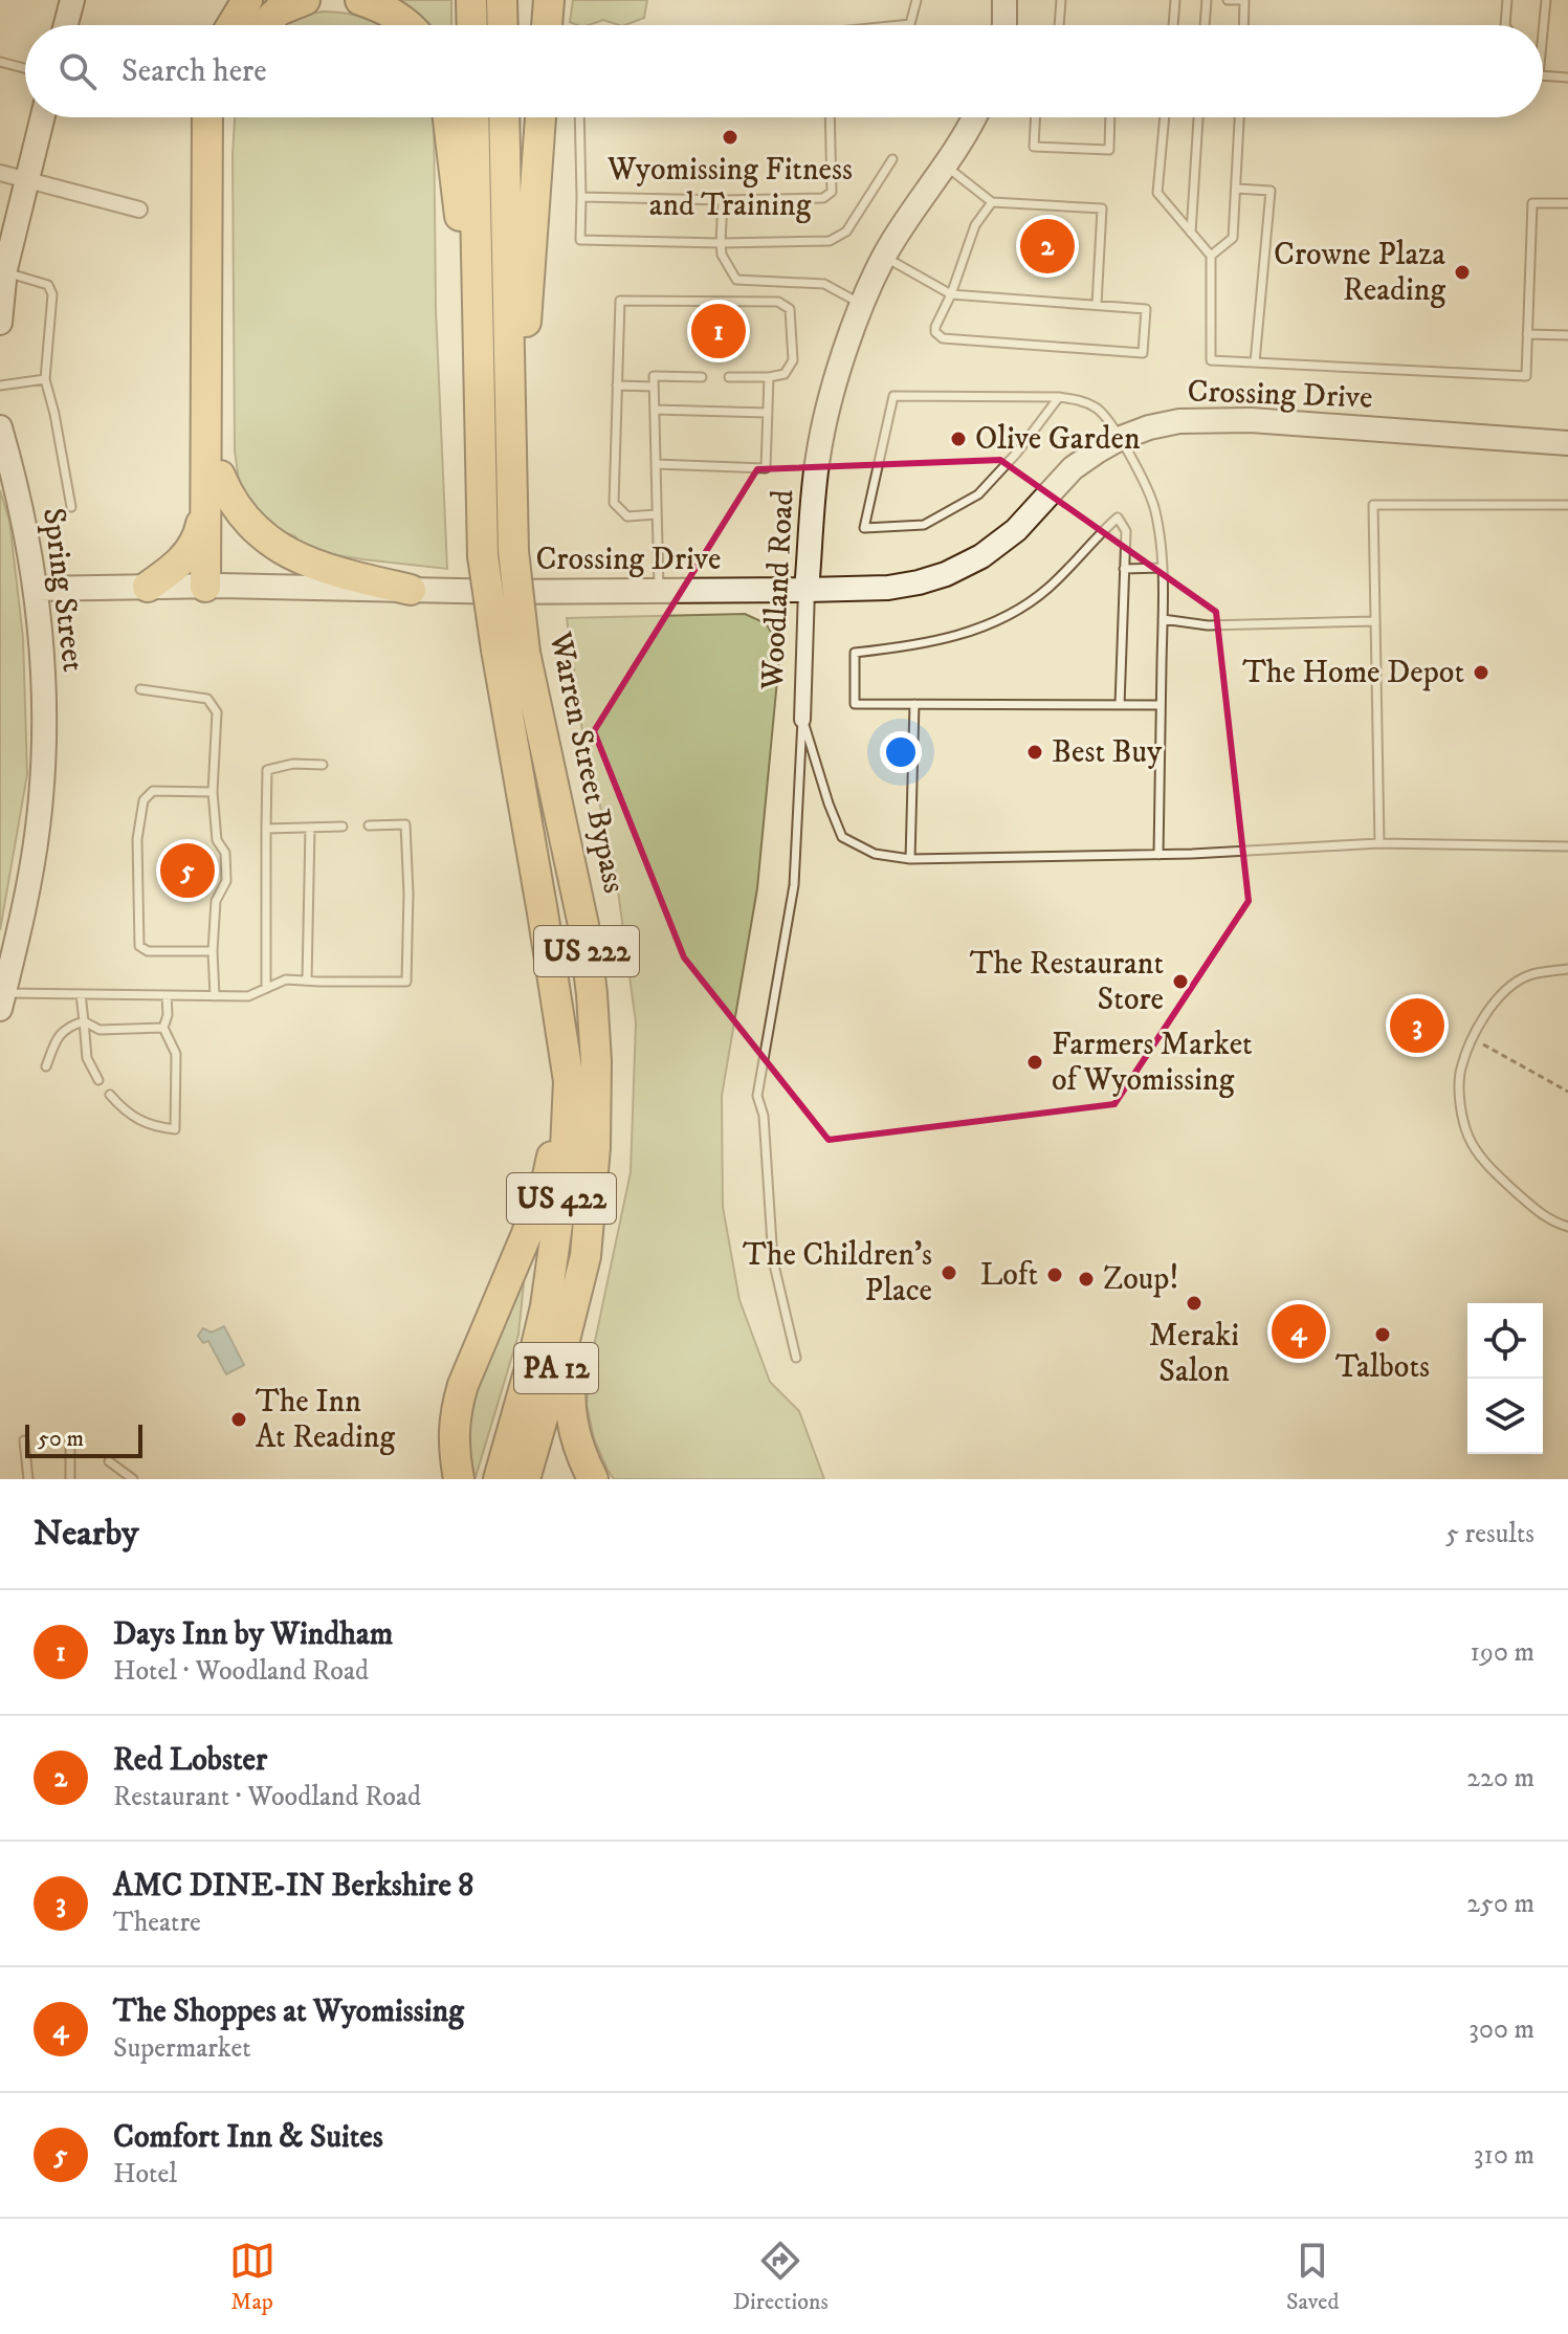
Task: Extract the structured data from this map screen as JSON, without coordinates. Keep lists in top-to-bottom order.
{
  "streets": {
    "highway": [
      "Warren Street Bypass",
      "US 222",
      "US 422",
      "PA 12"
    ],
    "street": ["Crossing Drive", "Spring Street", "Woodland Road"]
  },
  "crossings": [
    ["Crossing Drive", "Spring Street"],
    ["Crossing Drive", "Woodland Road"],
    ["Warren Street Bypass", "US 222"]
  ],
  "places": [
    "Wyomissing Fitness and Training",
    "Crowne Plaza Reading",
    "Olive Garden",
    "The Home Depot",
    "Best Buy",
    "The Restaurant Store",
    "Farmers Market of Wyomissing",
    "The Children's Place",
    "Loft",
    "Zoup!",
    "Meraki Salon",
    "Talbots",
    "The Inn At Reading"
  ],
  "scale_bar": "50 m",
  "page": {
    "search": "Search here",
    "pins": [
      "2",
      "1",
      "5",
      "3",
      "4"
    ],
    "scale": "50 m",
    "heading": ["Nearby", "5 results"],
    "list": [
      {
        "mark": "1",
        "name": "Days Inn by Windham",
        "note": "Hotel · Woodland Road",
        "value": "190 m"
      },
      {
        "mark": "2",
        "name": "Red Lobster",
        "note": "Restaurant · Woodland Road",
        "value": "220 m"
      },
      {
        "mark": "3",
        "name": "AMC DINE-IN Berkshire 8",
        "note": "Theatre",
        "value": "250 m"
      },
      {
        "mark": "4",
        "name": "The Shoppes at Wyomissing",
        "note": "Supermarket",
        "value": "300 m"
      },
      {
        "mark": "5",
        "name": "Comfort Inn & Suites",
        "note": "Hotel",
        "value": "310 m"
      }
    ],
    "nav": ["Map", "Directions", "Saved"]
  }
}
